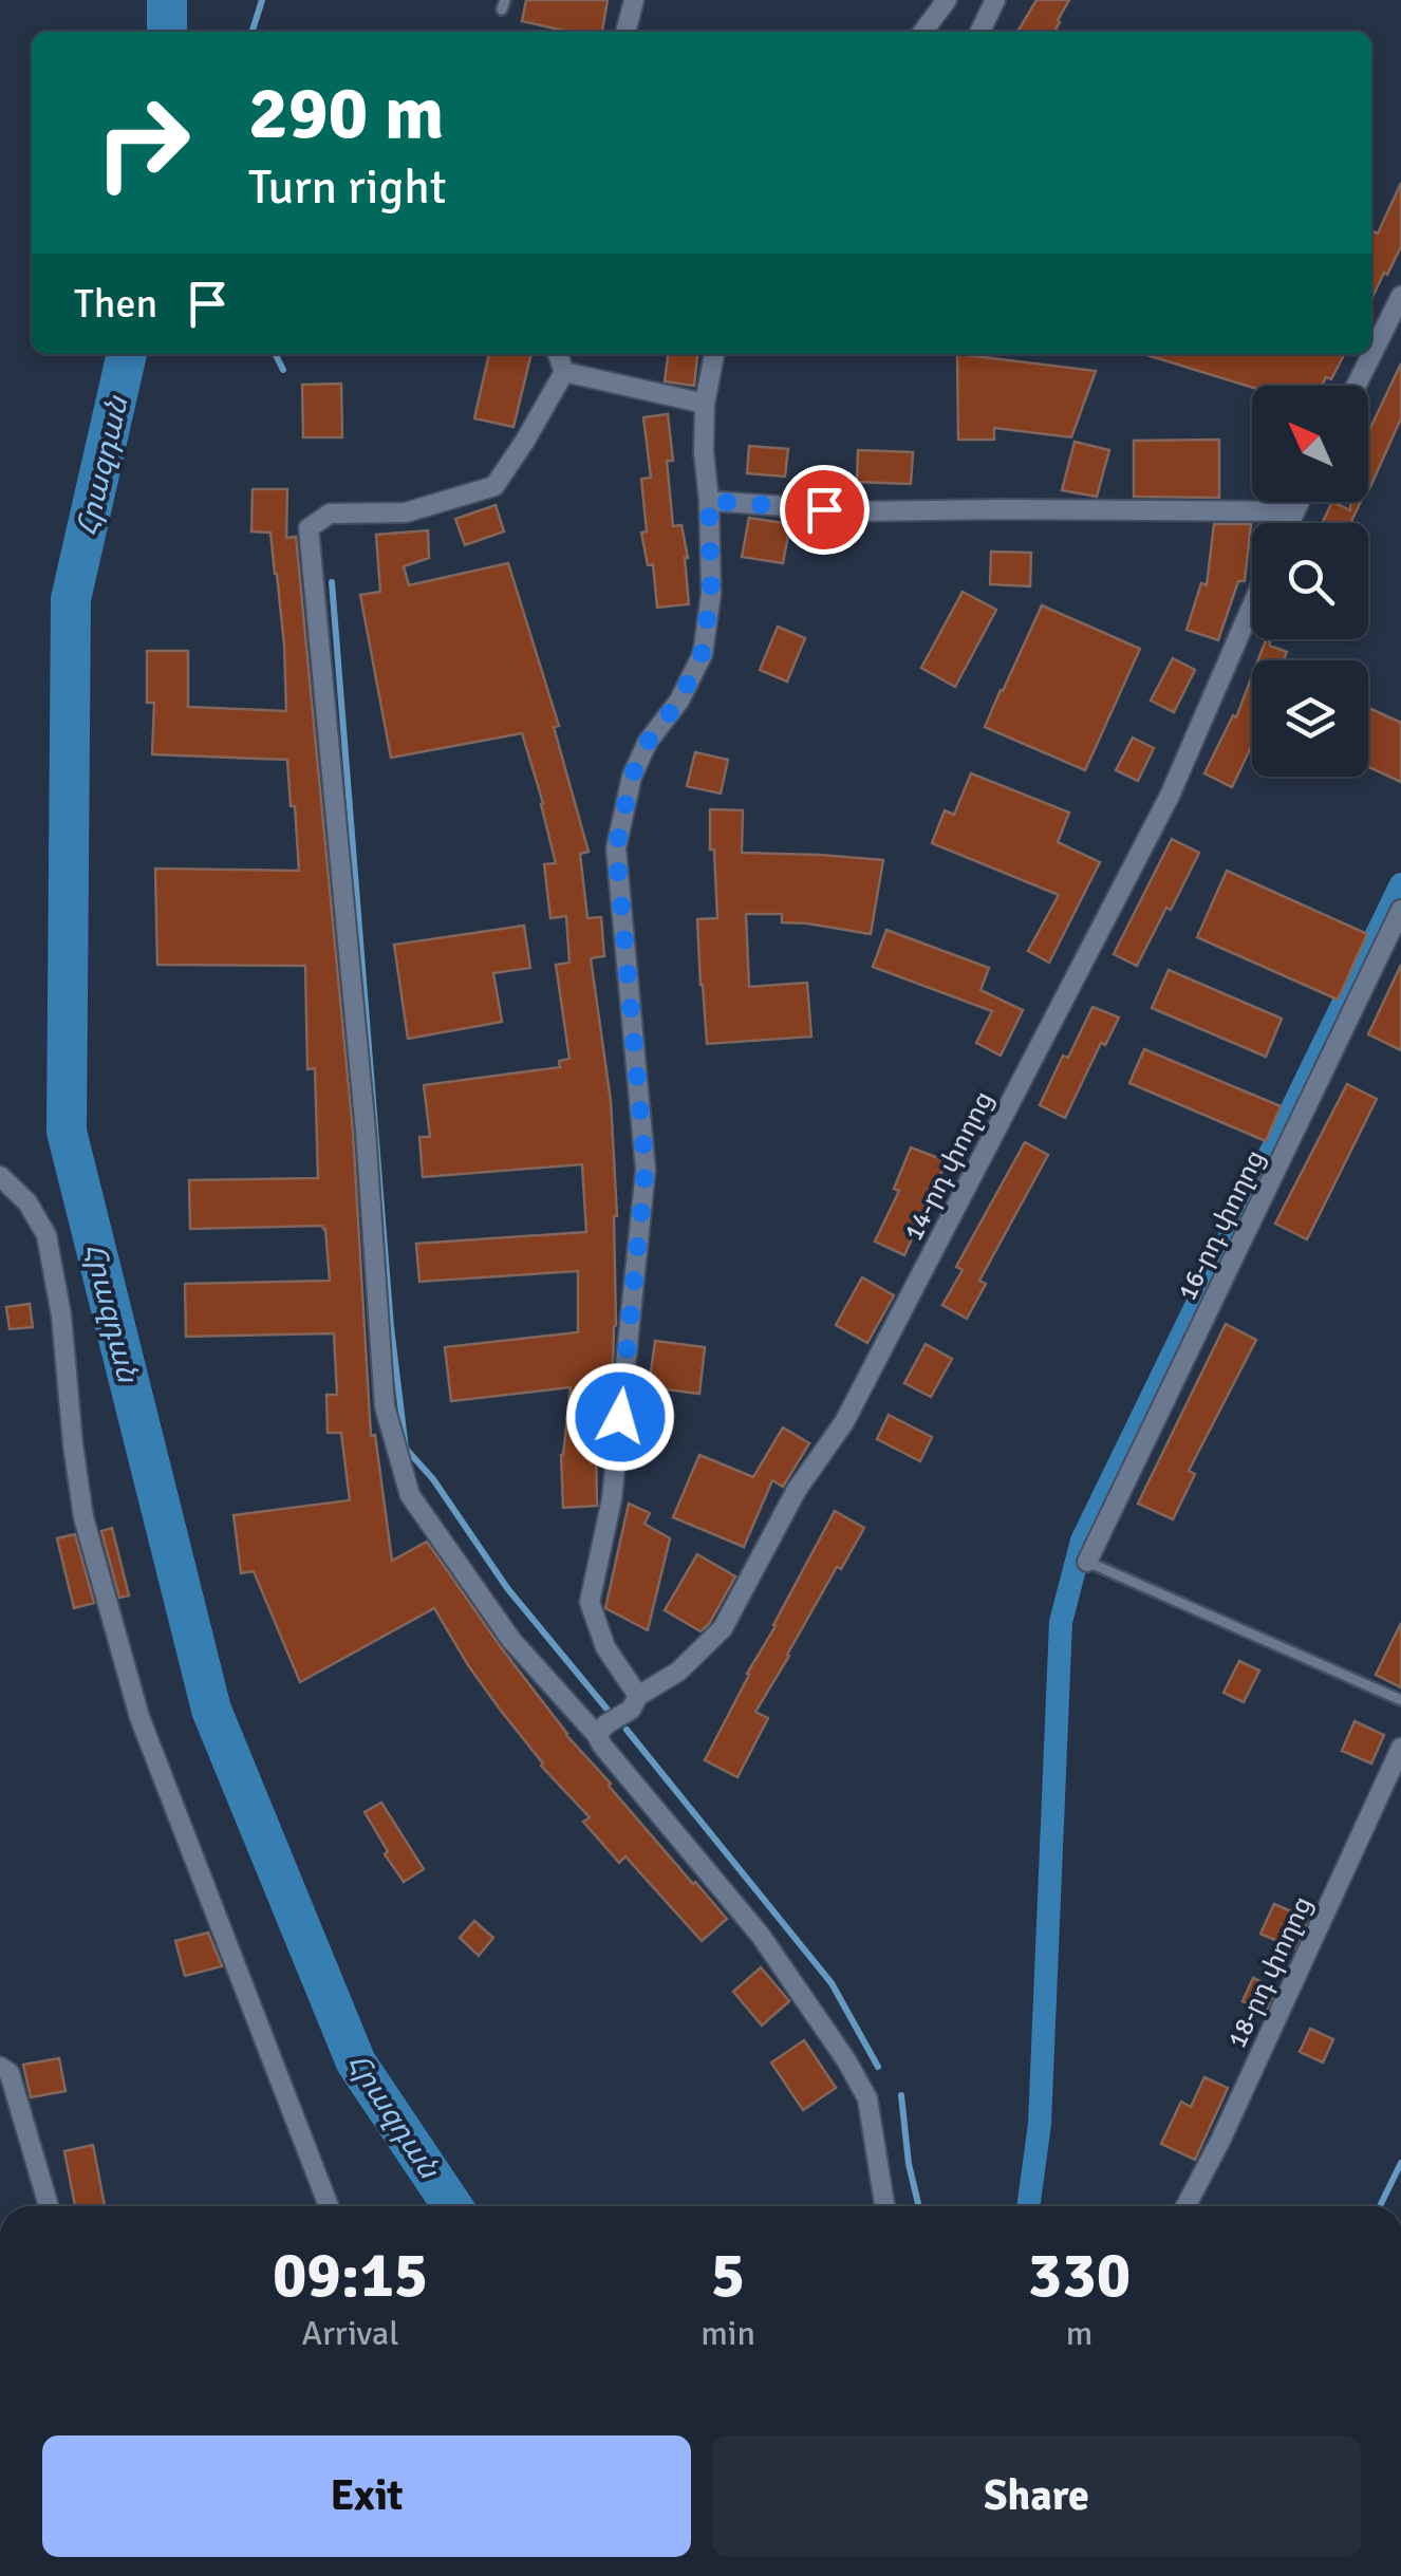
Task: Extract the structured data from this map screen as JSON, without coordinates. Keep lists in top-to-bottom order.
{
  "streets": {
    "street": ["14-րդ փողոց", "16-րդ փողոց", "18-րդ փողոց"]
  },
  "water": ["Հրազդան"],
  "north": "top left",
  "page": {
    "turn": ["290 m", "Turn right"],
    "then": "Then",
    "eta": [
      "09:15",
      "Arrival",
      "5",
      "min",
      "330",
      "m"
    ],
    "buttons": ["Exit", "Share"]
  }
}
